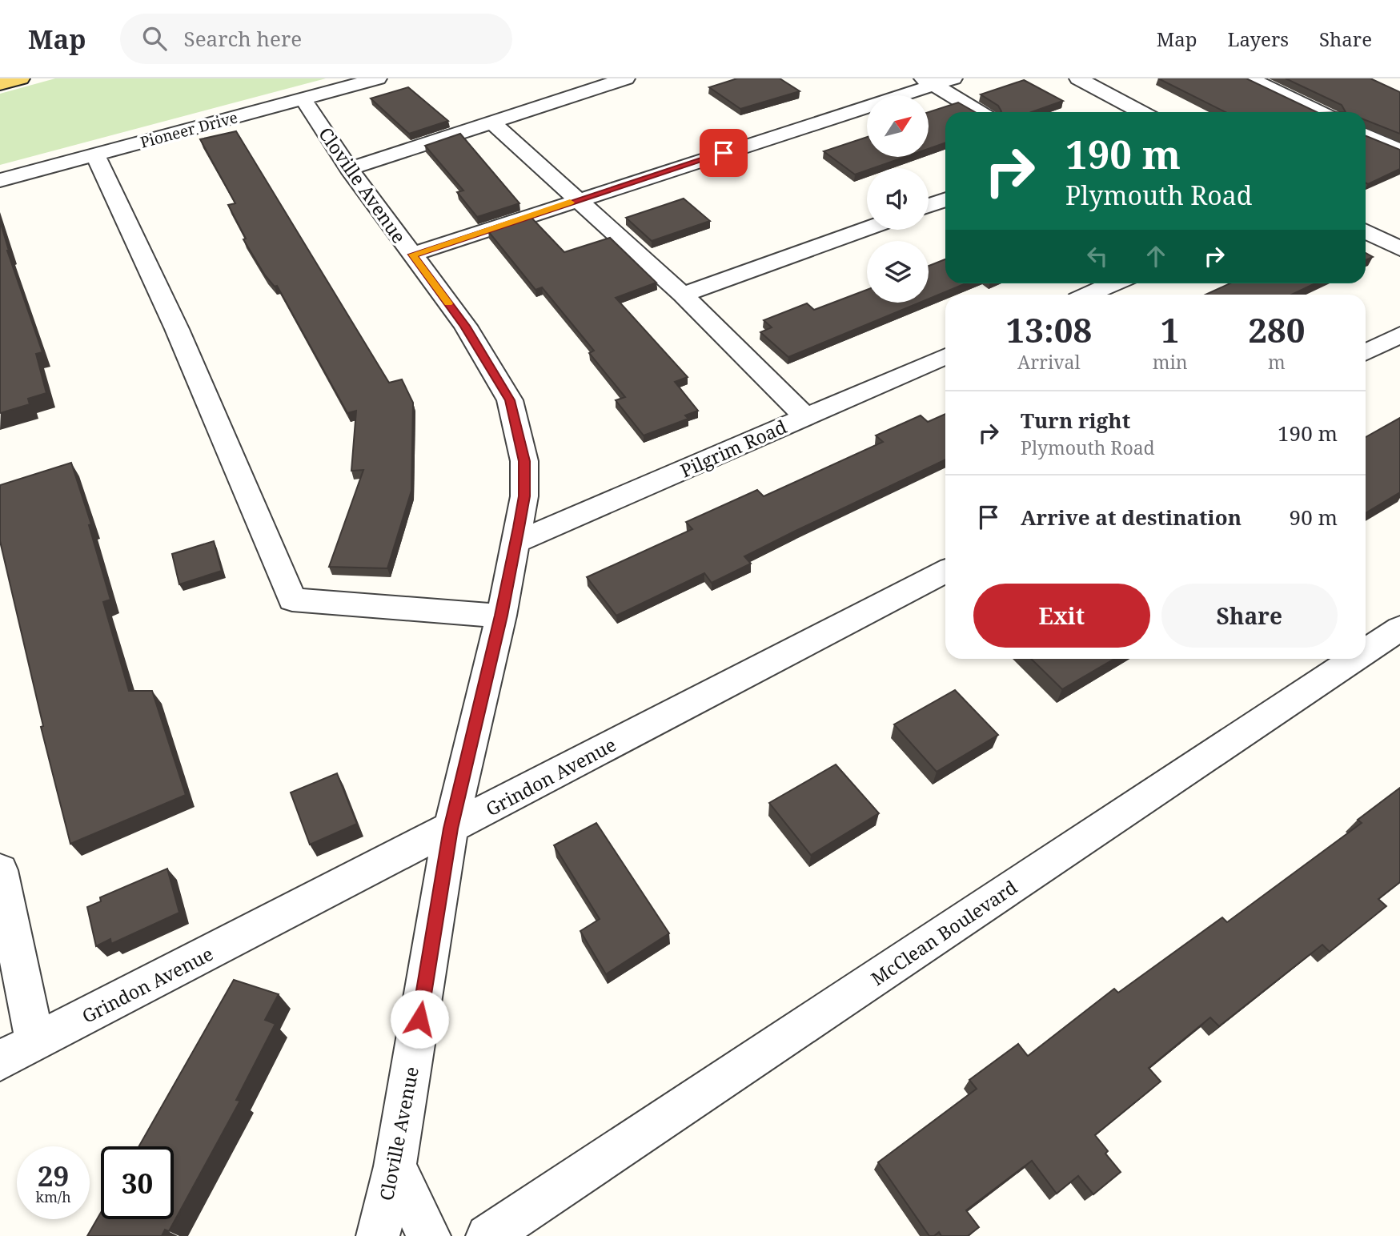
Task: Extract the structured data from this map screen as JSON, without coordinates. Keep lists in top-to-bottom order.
{
  "streets": {
    "street": [
      "Pioneer Drive",
      "Cloville Avenue",
      "Pilgrim Road",
      "Grindon Avenue",
      "McClean Boulevard"
    ]
  },
  "crossings": [
    ["Pioneer Drive", "Cloville Avenue"],
    ["Cloville Avenue", "Pilgrim Road"],
    ["Cloville Avenue", "Grindon Avenue"]
  ],
  "north": "top right",
  "page": {
    "header": "Map",
    "search": "Search here",
    "nav": ["Map", "Layers", "Share"],
    "turn": ["190 m", "Plymouth Road"],
    "eta": [
      "13:08",
      "Arrival",
      "1",
      "min",
      "280",
      "m"
    ],
    "list": [
      {
        "name": "Turn right",
        "note": "Plymouth Road",
        "value": "190 m"
      },
      {
        "name": "Arrive at destination",
        "value": "90 m"
      }
    ],
    "buttons": ["Exit", "Share"],
    "speed": "29 km/h",
    "limit": "30"
  }
}
